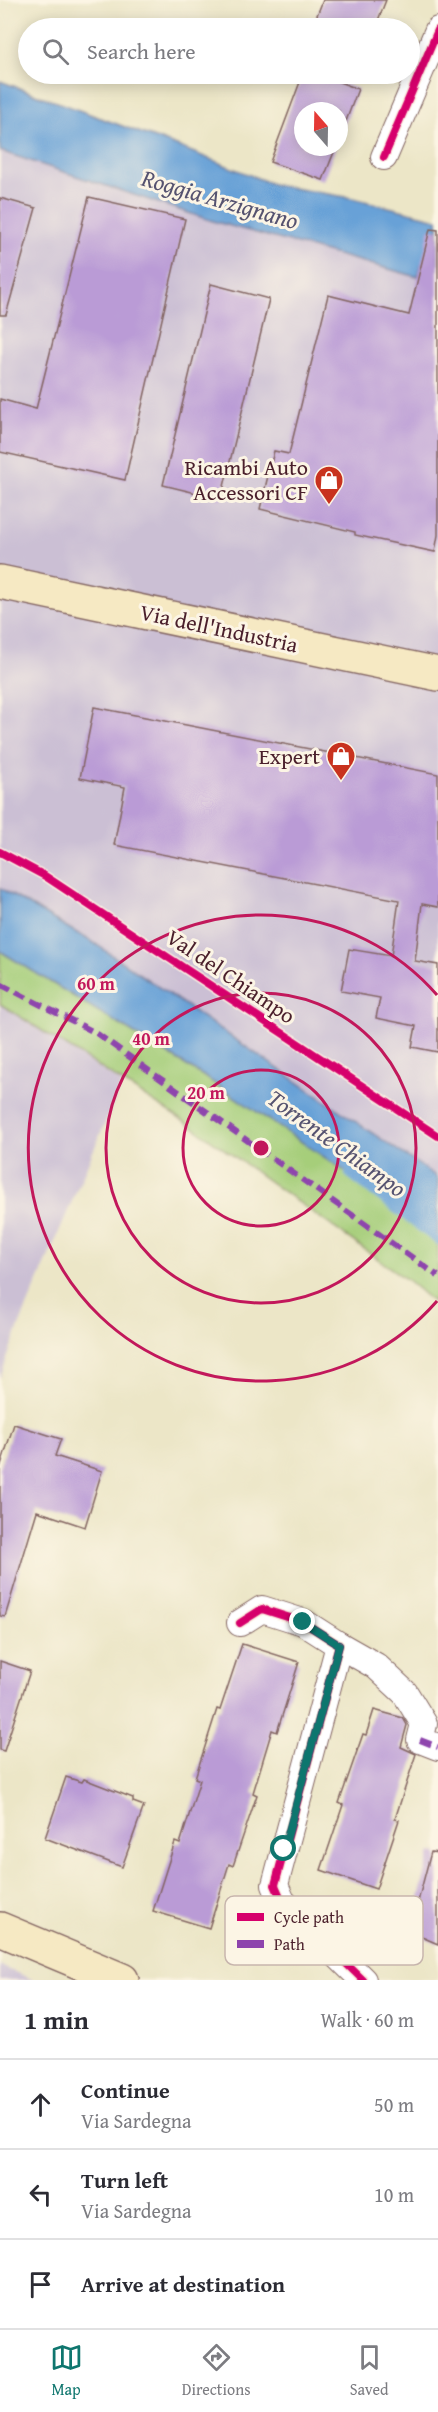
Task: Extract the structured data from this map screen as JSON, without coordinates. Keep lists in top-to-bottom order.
{
  "streets": {
    "main road": ["Via dell'Industria"],
    "cycle path": ["Val del Chiampo"]
  },
  "water": ["Roggia Arzignano", "Torrente Chiampo"],
  "places": {
    "shop": ["Ricambi Auto Accessori CF", "Expert"]
  },
  "legend": ["Cycle path", "Path"],
  "north": "top",
  "page": {
    "search": "Search here",
    "heading": ["1 min", "Walk · 60 m"],
    "list": [
      ["Continue", "Via Sardegna", "50 m"],
      ["Turn left", "Via Sardegna", "10 m"],
      "Arrive at destination"
    ],
    "nav": ["Map", "Directions", "Saved"]
  },
  "rings": ["60 m", "40 m", "20 m"]
}
